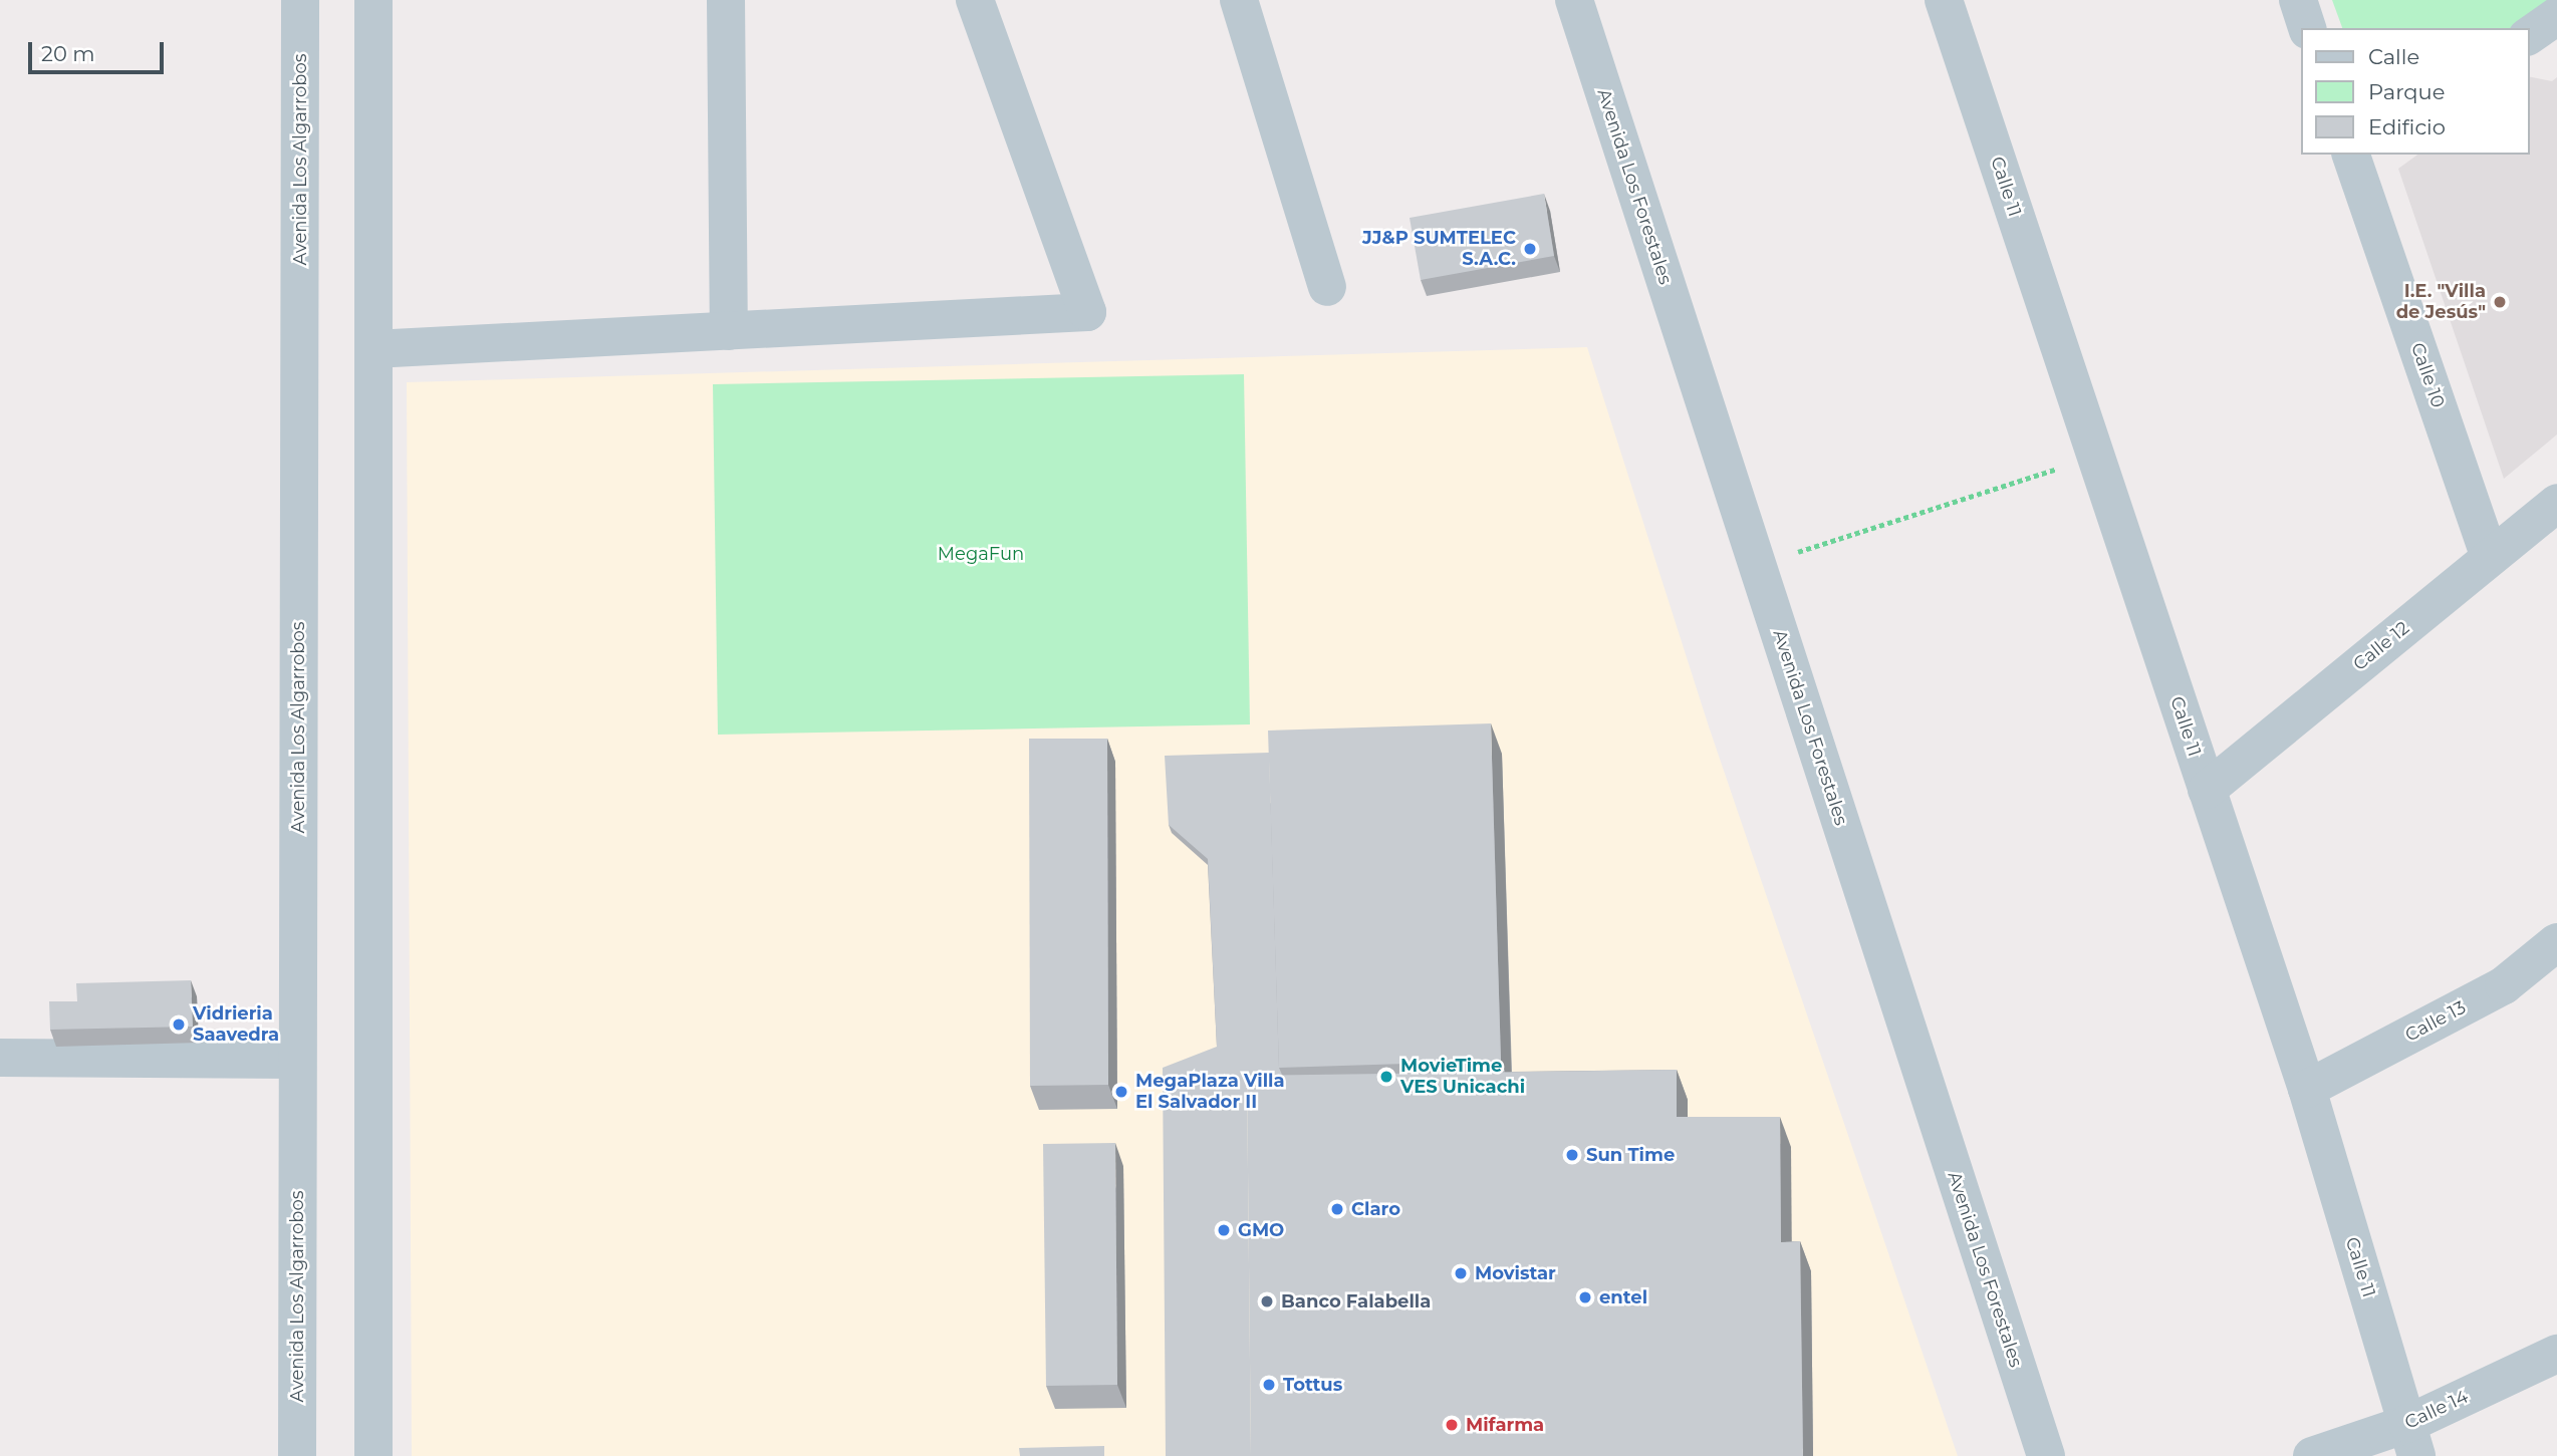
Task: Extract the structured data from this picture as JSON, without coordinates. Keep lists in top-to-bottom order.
{
  "streets": {
    "street": [
      "Avenida Los Algarrobos",
      "Avenida Los Forestales",
      "Calle 11",
      "Calle 10",
      "Calle 12",
      "Calle 13",
      "Calle 14"
    ]
  },
  "crossings": [
    ["Calle 11", "Calle 12"],
    ["Calle 11", "Calle 13"],
    ["Calle 11", "Calle 14"],
    ["Calle 10", "Calle 12"]
  ],
  "parks": ["MegaFun"],
  "places": [
    "JJ&P SUMTELEC S.A.C.",
    "I.E. \"Villa de Jesús\"",
    "Vidrieria Saavedra",
    "MovieTime VES Unicachi",
    "MegaPlaza Villa El Salvador II",
    "Sun Time",
    "Claro",
    "GMO",
    "Movistar",
    "entel",
    "Banco Falabella",
    "Tottus",
    "Mifarma"
  ],
  "legend": ["Calle", "Parque", "Edificio"],
  "scale_bar": "20 m"
}
